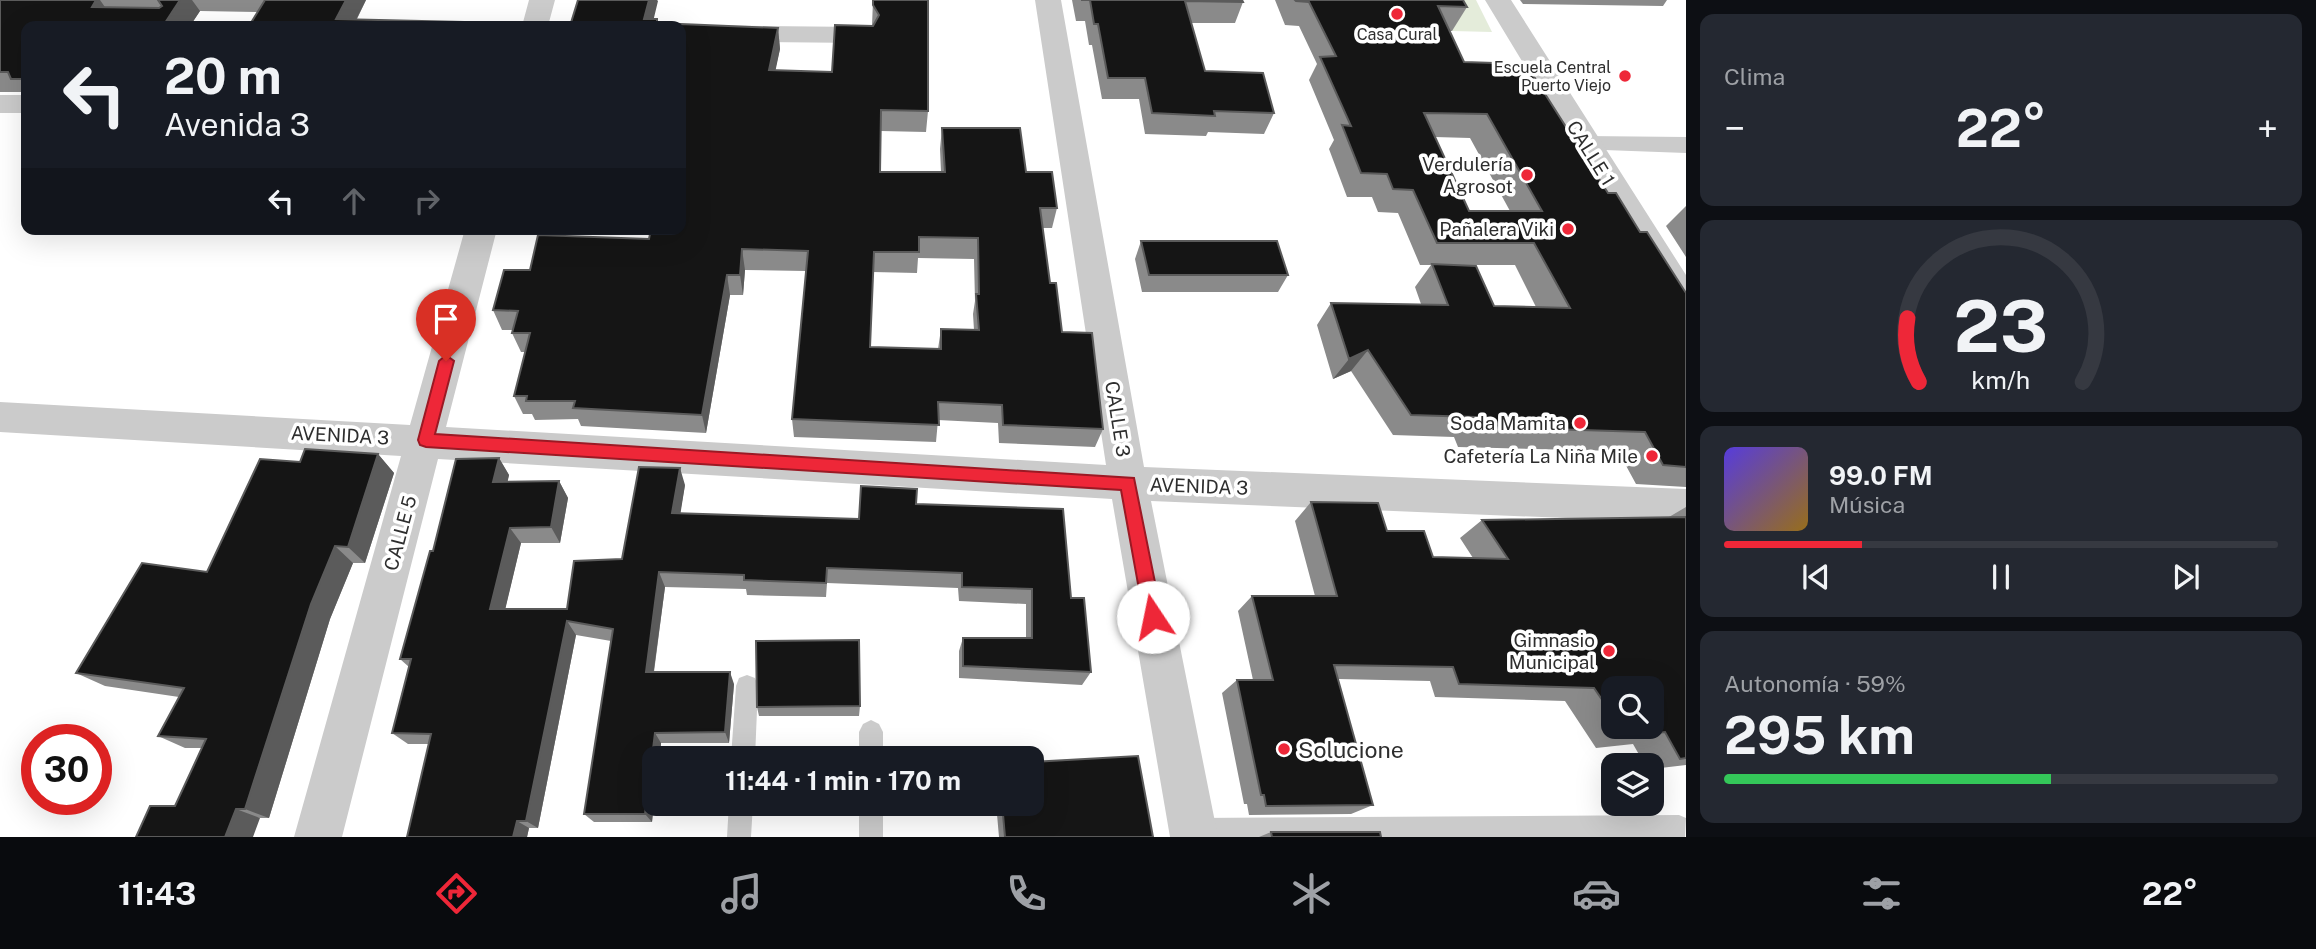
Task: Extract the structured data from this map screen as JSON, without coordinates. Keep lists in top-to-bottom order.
{
  "streets": {
    "street": [
      "CALLE 1",
      "CALLE 3",
      "AVENIDA 3",
      "CALLE 5"
    ]
  },
  "crossings": [
    ["CALLE 3", "AVENIDA 3"],
    ["AVENIDA 3", "CALLE 5"]
  ],
  "places": [
    "Casa Cural",
    "Escuela Central Puerto Viejo",
    "Verdulería Agrosot",
    "Pañalera Viki",
    "Soda Mamita",
    "Cafetería La Niña Mile",
    "Gimnasio Municipal",
    "Solucione"
  ],
  "page": {
    "tile": [
      "Clima",
      ["Autonomía · 59%", "295 km"]
    ],
    "turn": ["20 m", "Avenida 3"],
    "heat": ["−", "22°", "+"],
    "song": ["99.0 FM", "Música"],
    "limit": "30",
    "trip": "11:44 · 1 min · 170 m",
    "tabs": ["11:43", "22°"],
    "gauge": ["23", "km/h"]
  }
}
